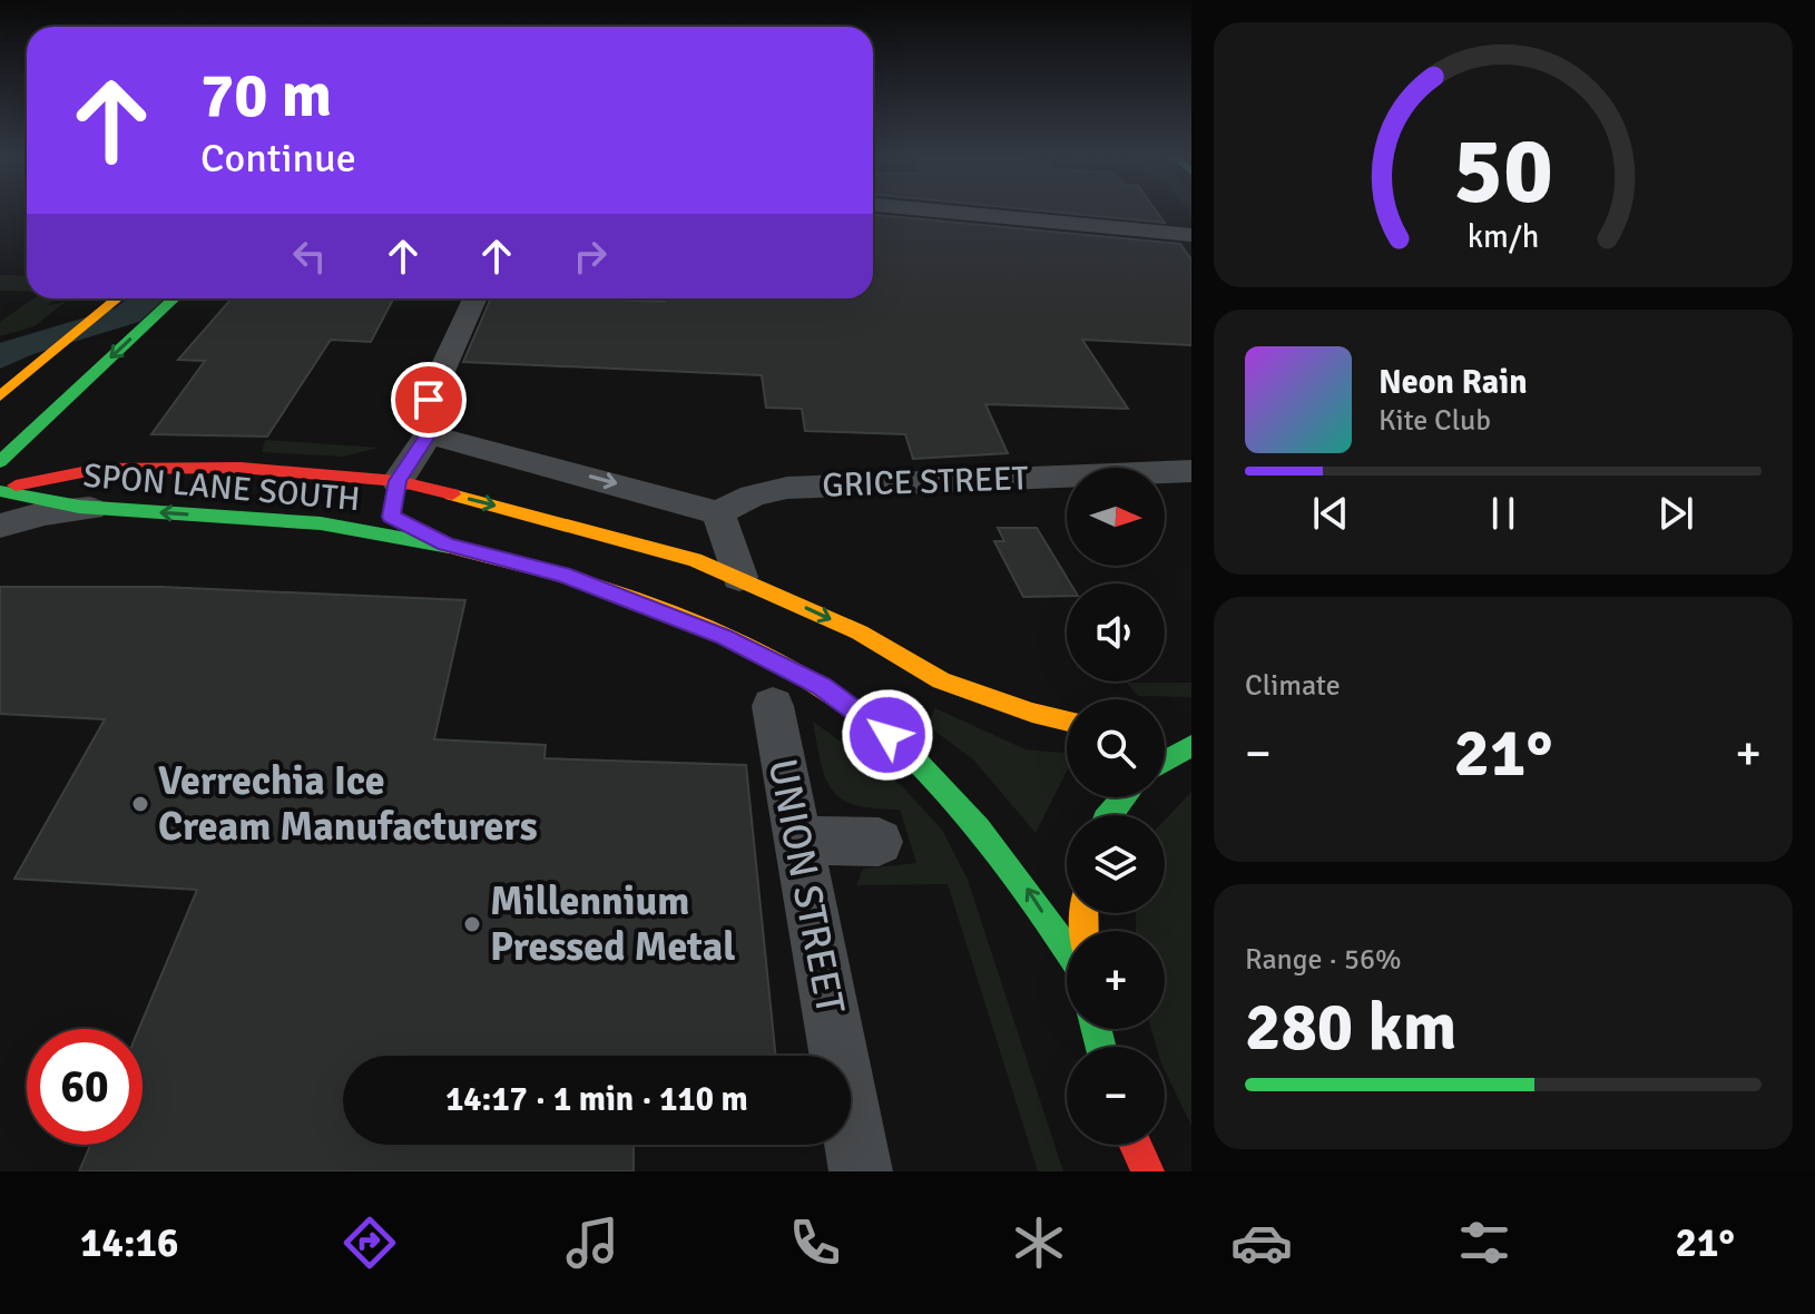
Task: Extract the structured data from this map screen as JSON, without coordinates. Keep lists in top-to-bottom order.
{
  "streets": {
    "main road": ["SPON LANE SOUTH"],
    "street": ["GRICE STREET", "UNION STREET"]
  },
  "places": ["Verrechia Ice Cream Manufacturers", "Millennium Pressed Metal"],
  "north": "right",
  "page": {
    "turn": ["70 m", "Continue"],
    "song": ["Neon Rain", "Kite Club"],
    "map_buttons": ["+", "−"],
    "tile": [
      "Climate",
      ["Range · 56%", "280 km"]
    ],
    "heat": ["−", "21°", "+"],
    "limit": "60",
    "trip": "14:17 · 1 min · 110 m",
    "tabs": ["14:16", "21°"],
    "gauge": ["50", "km/h"]
  }
}
